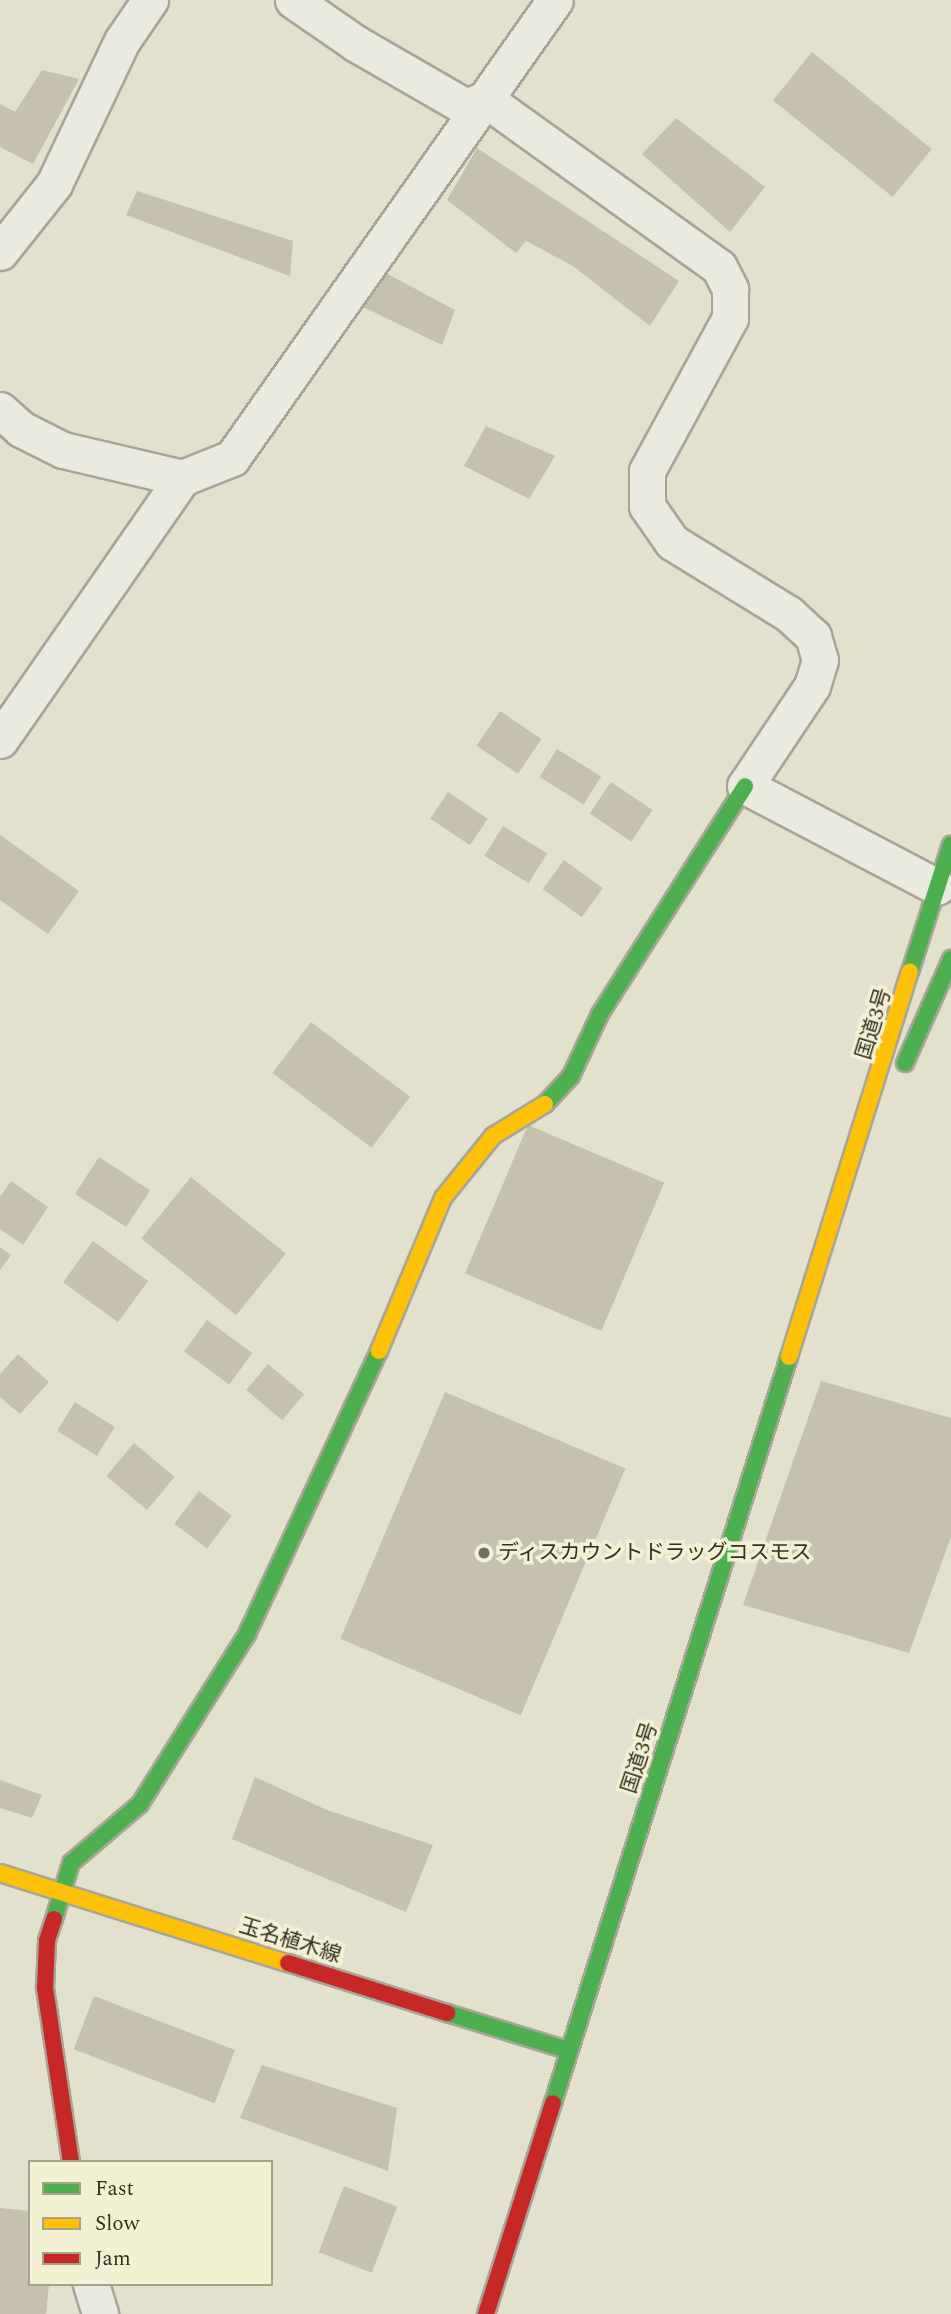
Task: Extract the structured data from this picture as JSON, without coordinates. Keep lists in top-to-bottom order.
{
  "streets": {
    "main road": ["国道3号", "玉名植木線"]
  },
  "crossings": [
    ["国道3号", "玉名植木線"]
  ],
  "places": ["ディスカウントドラッグコスモス"],
  "legend": ["Fast", "Slow", "Jam"]
}
